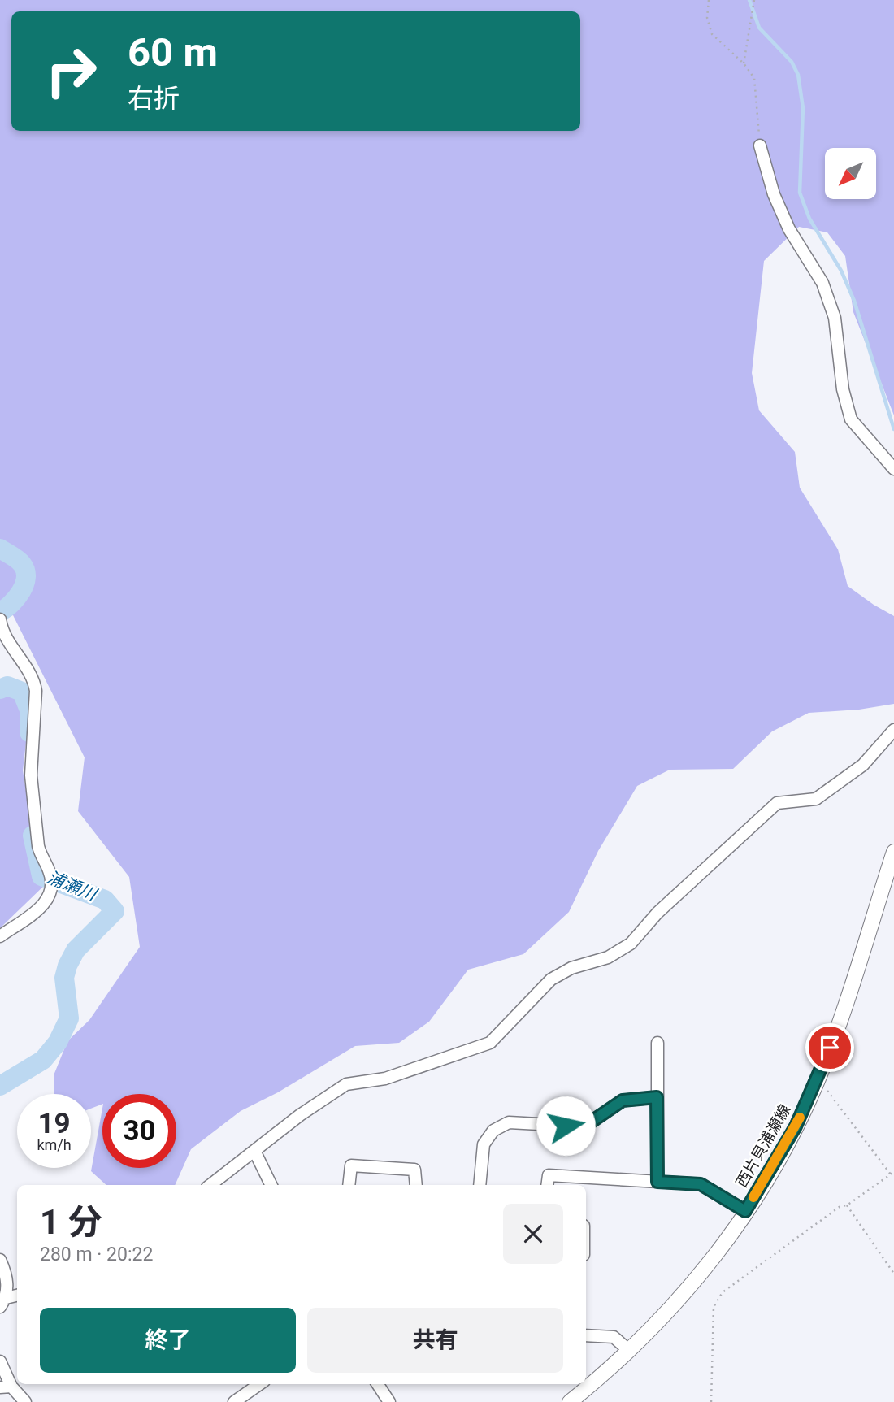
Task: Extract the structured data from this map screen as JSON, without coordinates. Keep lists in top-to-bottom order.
{
  "streets": {
    "main road": ["西片貝浦瀬線"]
  },
  "water": ["浦瀬川"],
  "north": "bottom left",
  "page": {
    "turn": ["60 m", "右折"],
    "speed": "19 km/h",
    "limit": "30",
    "heading": ["1 分", "280 m · 20:22"],
    "buttons": ["終了", "共有"]
  }
}
